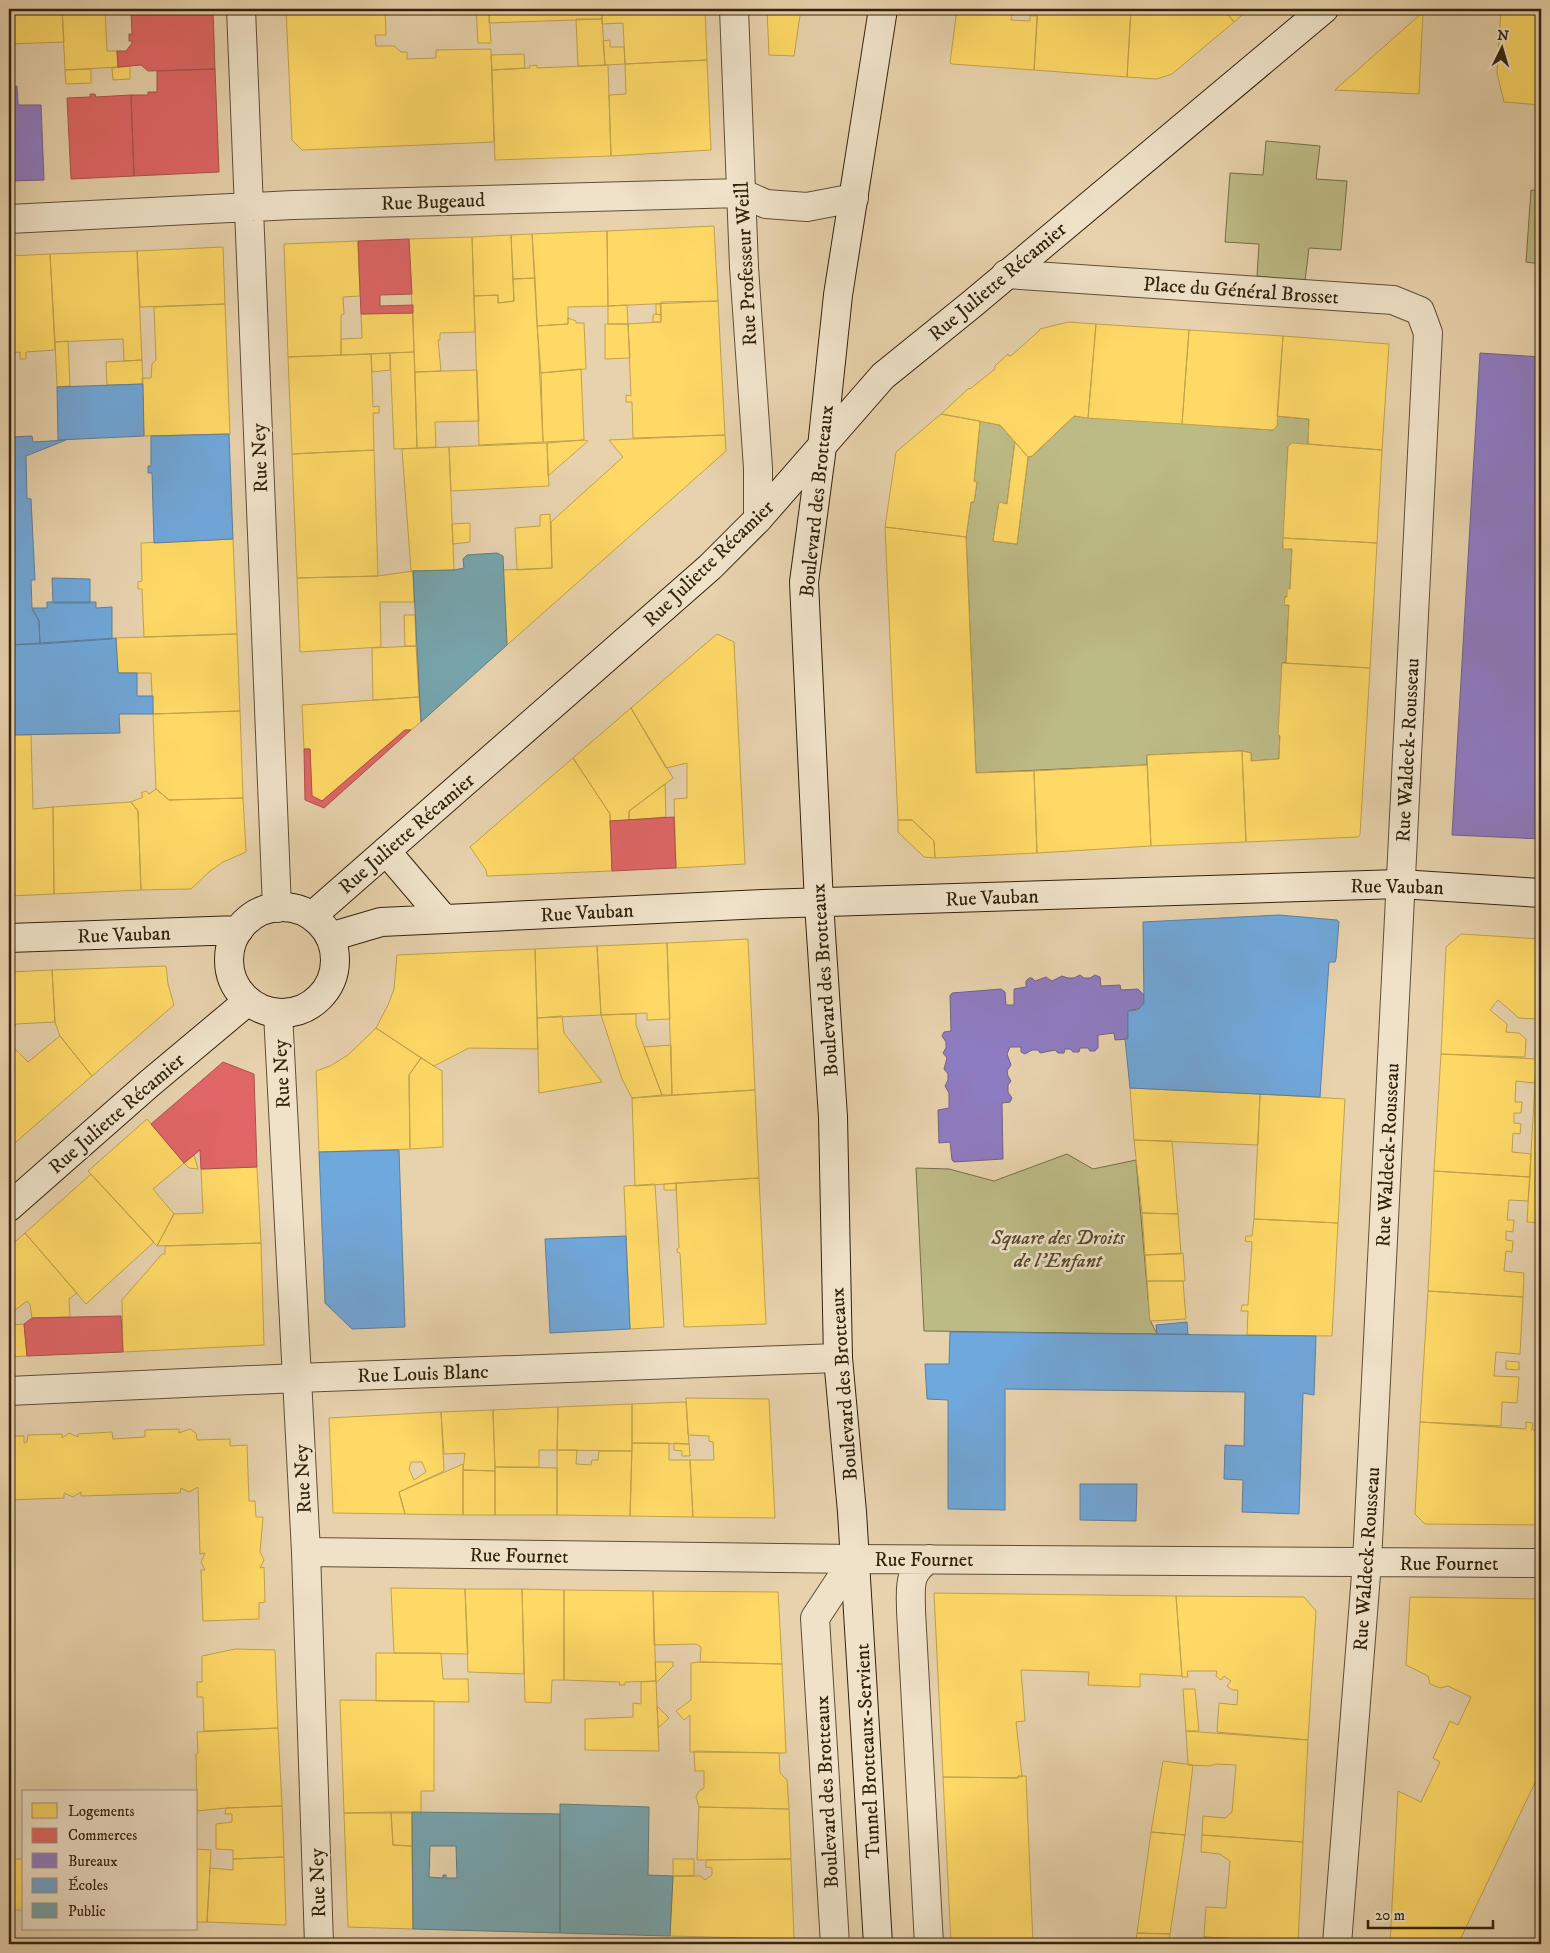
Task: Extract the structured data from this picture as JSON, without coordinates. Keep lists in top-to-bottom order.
{
  "streets": {
    "street": [
      "Rue Bugeaud",
      "Rue Professeur Weill",
      "Rue Juliette Récamier",
      "Place du Général Brosset",
      "Rue Ney",
      "Boulevard des Brotteaux",
      "Rue Waldeck-Rousseau",
      "Rue Vauban",
      "Rue Louis Blanc",
      "Rue Fournet",
      "Tunnel Brotteaux-Servient"
    ]
  },
  "crossings": [
    ["Rue Bugeaud", "Rue Professeur Weill"],
    ["Rue Bugeaud", "Rue Ney"],
    ["Rue Bugeaud", "Boulevard des Brotteaux"],
    ["Rue Professeur Weill", "Rue Juliette Récamier"],
    ["Rue Juliette Récamier", "Place du Général Brosset"],
    ["Rue Juliette Récamier", "Rue Ney"],
    ["Rue Juliette Récamier", "Boulevard des Brotteaux"],
    ["Rue Juliette Récamier", "Rue Vauban"],
    ["Place du Général Brosset", "Rue Waldeck-Rousseau"],
    ["Rue Ney", "Rue Vauban"],
    ["Rue Ney", "Rue Louis Blanc"],
    ["Rue Ney", "Rue Fournet"],
    ["Boulevard des Brotteaux", "Rue Vauban"],
    ["Boulevard des Brotteaux", "Rue Louis Blanc"],
    ["Boulevard des Brotteaux", "Rue Fournet"],
    ["Boulevard des Brotteaux", "Tunnel Brotteaux-Servient"],
    ["Rue Waldeck-Rousseau", "Rue Vauban"],
    ["Rue Waldeck-Rousseau", "Rue Fournet"],
    ["Rue Fournet", "Tunnel Brotteaux-Servient"]
  ],
  "parks": ["Square des Droits de l'Enfant"],
  "legend": [
    "Logements",
    "Commerces",
    "Bureaux",
    "Écoles",
    "Public"
  ],
  "scale_bar": "20 m",
  "north": "top"
}
